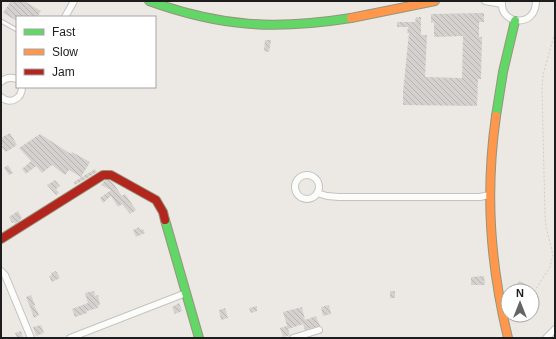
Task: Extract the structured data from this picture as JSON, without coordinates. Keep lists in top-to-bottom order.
{
  "legend": ["Fast", "Slow", "Jam"],
  "north": "top"
}
